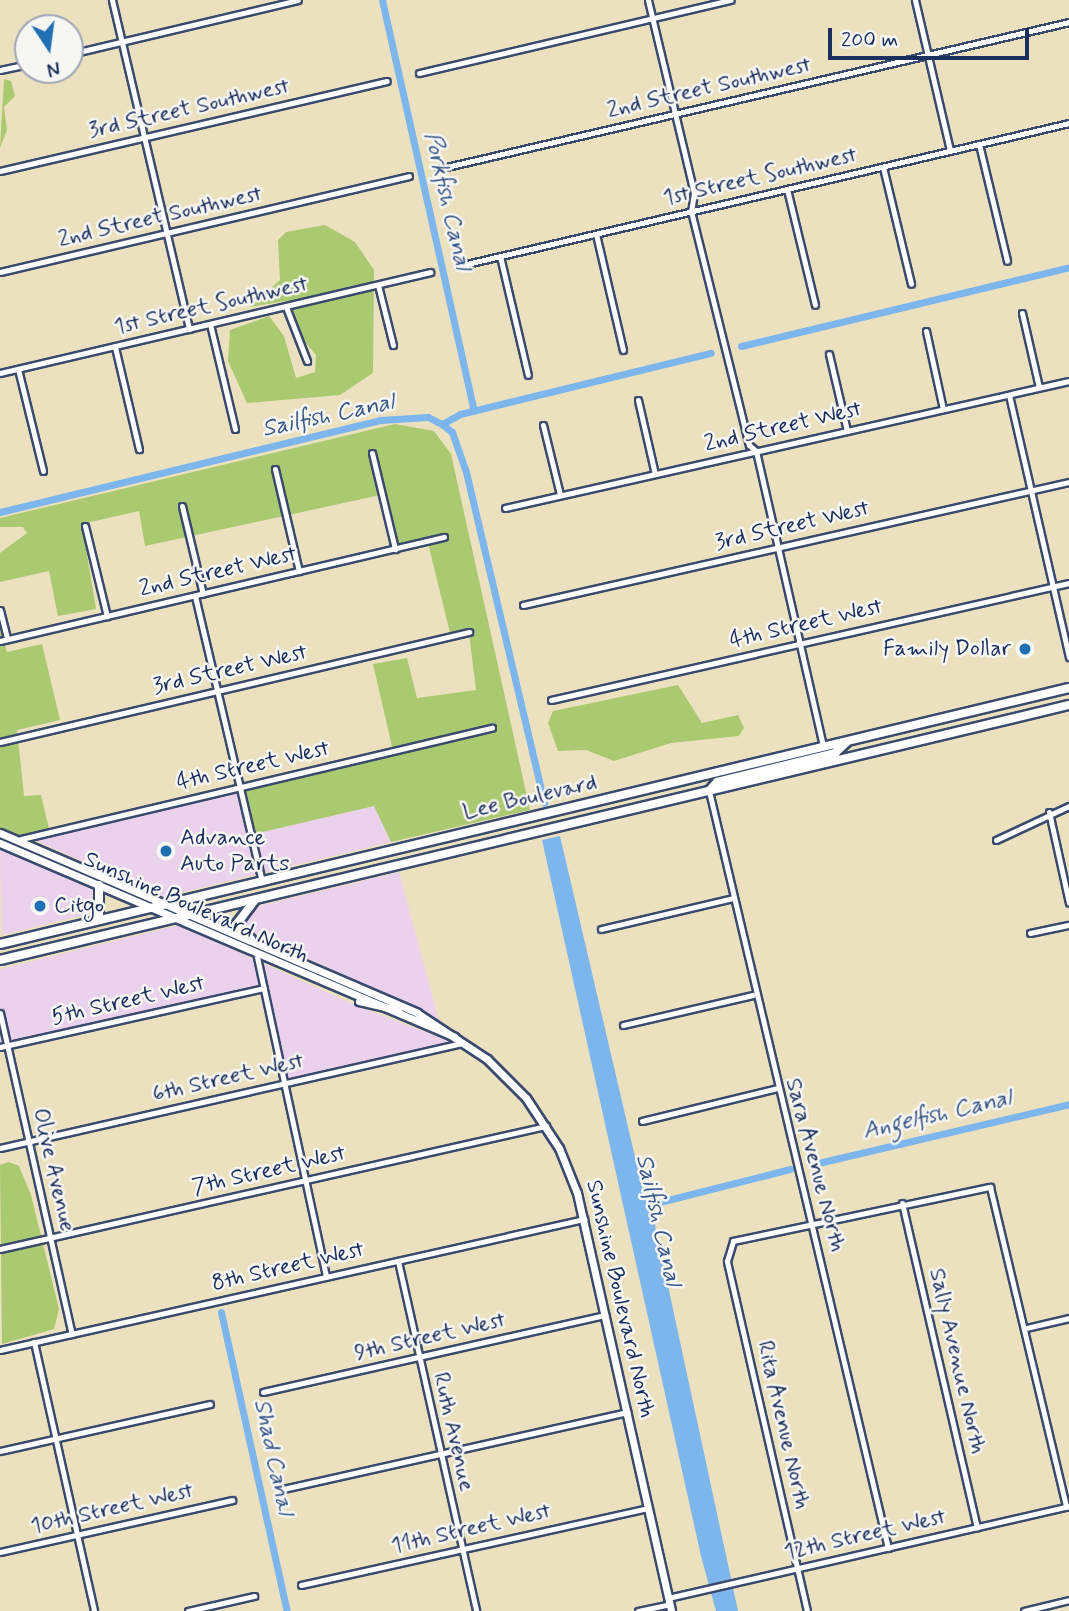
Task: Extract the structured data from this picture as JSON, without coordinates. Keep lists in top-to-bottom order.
{
  "streets": {
    "main road": ["Lee Boulevard"],
    "street": [
      "2nd Street Southwest",
      "3rd Street Southwest",
      "1st Street Southwest",
      "2nd Street West",
      "3rd Street West",
      "4th Street West",
      "Sunshine Boulevard North",
      "5th Street West",
      "6th Street West",
      "Sara Avenue North",
      "Olive Avenue",
      "7th Street West",
      "8th Street West",
      "9th Street West",
      "Sally Avenue North",
      "Rita Avenue North",
      "Ruth Avenue",
      "10th Street West",
      "11th Street West",
      "12th Street West"
    ]
  },
  "crossings": [
    ["4th Street West", "Sunshine Boulevard North"],
    ["Lee Boulevard", "Sunshine Boulevard North"],
    ["Lee Boulevard", "Sara Avenue North"],
    ["Sunshine Boulevard North", "6th Street West"],
    ["Sunshine Boulevard North", "7th Street West"],
    ["Sunshine Boulevard North", "8th Street West"],
    ["Sunshine Boulevard North", "9th Street West"],
    ["Sunshine Boulevard North", "11th Street West"],
    ["Sunshine Boulevard North", "12th Street West"],
    ["5th Street West", "Olive Avenue"],
    ["6th Street West", "Olive Avenue"],
    ["Sara Avenue North", "Rita Avenue North"],
    ["Sara Avenue North", "12th Street West"],
    ["Olive Avenue", "7th Street West"],
    ["Olive Avenue", "8th Street West"],
    ["8th Street West", "Ruth Avenue"],
    ["9th Street West", "Ruth Avenue"],
    ["Sally Avenue North", "12th Street West"],
    ["Rita Avenue North", "12th Street West"],
    ["Ruth Avenue", "11th Street West"]
  ],
  "water": [
    "Porkfish Canal",
    "Sailfish Canal",
    "Angelfish Canal",
    "Shad Canal"
  ],
  "places": ["Family Dollar", "Advance Auto Parts", "Citgo"],
  "scale_bar": "200 m",
  "north": "bottom"
}
